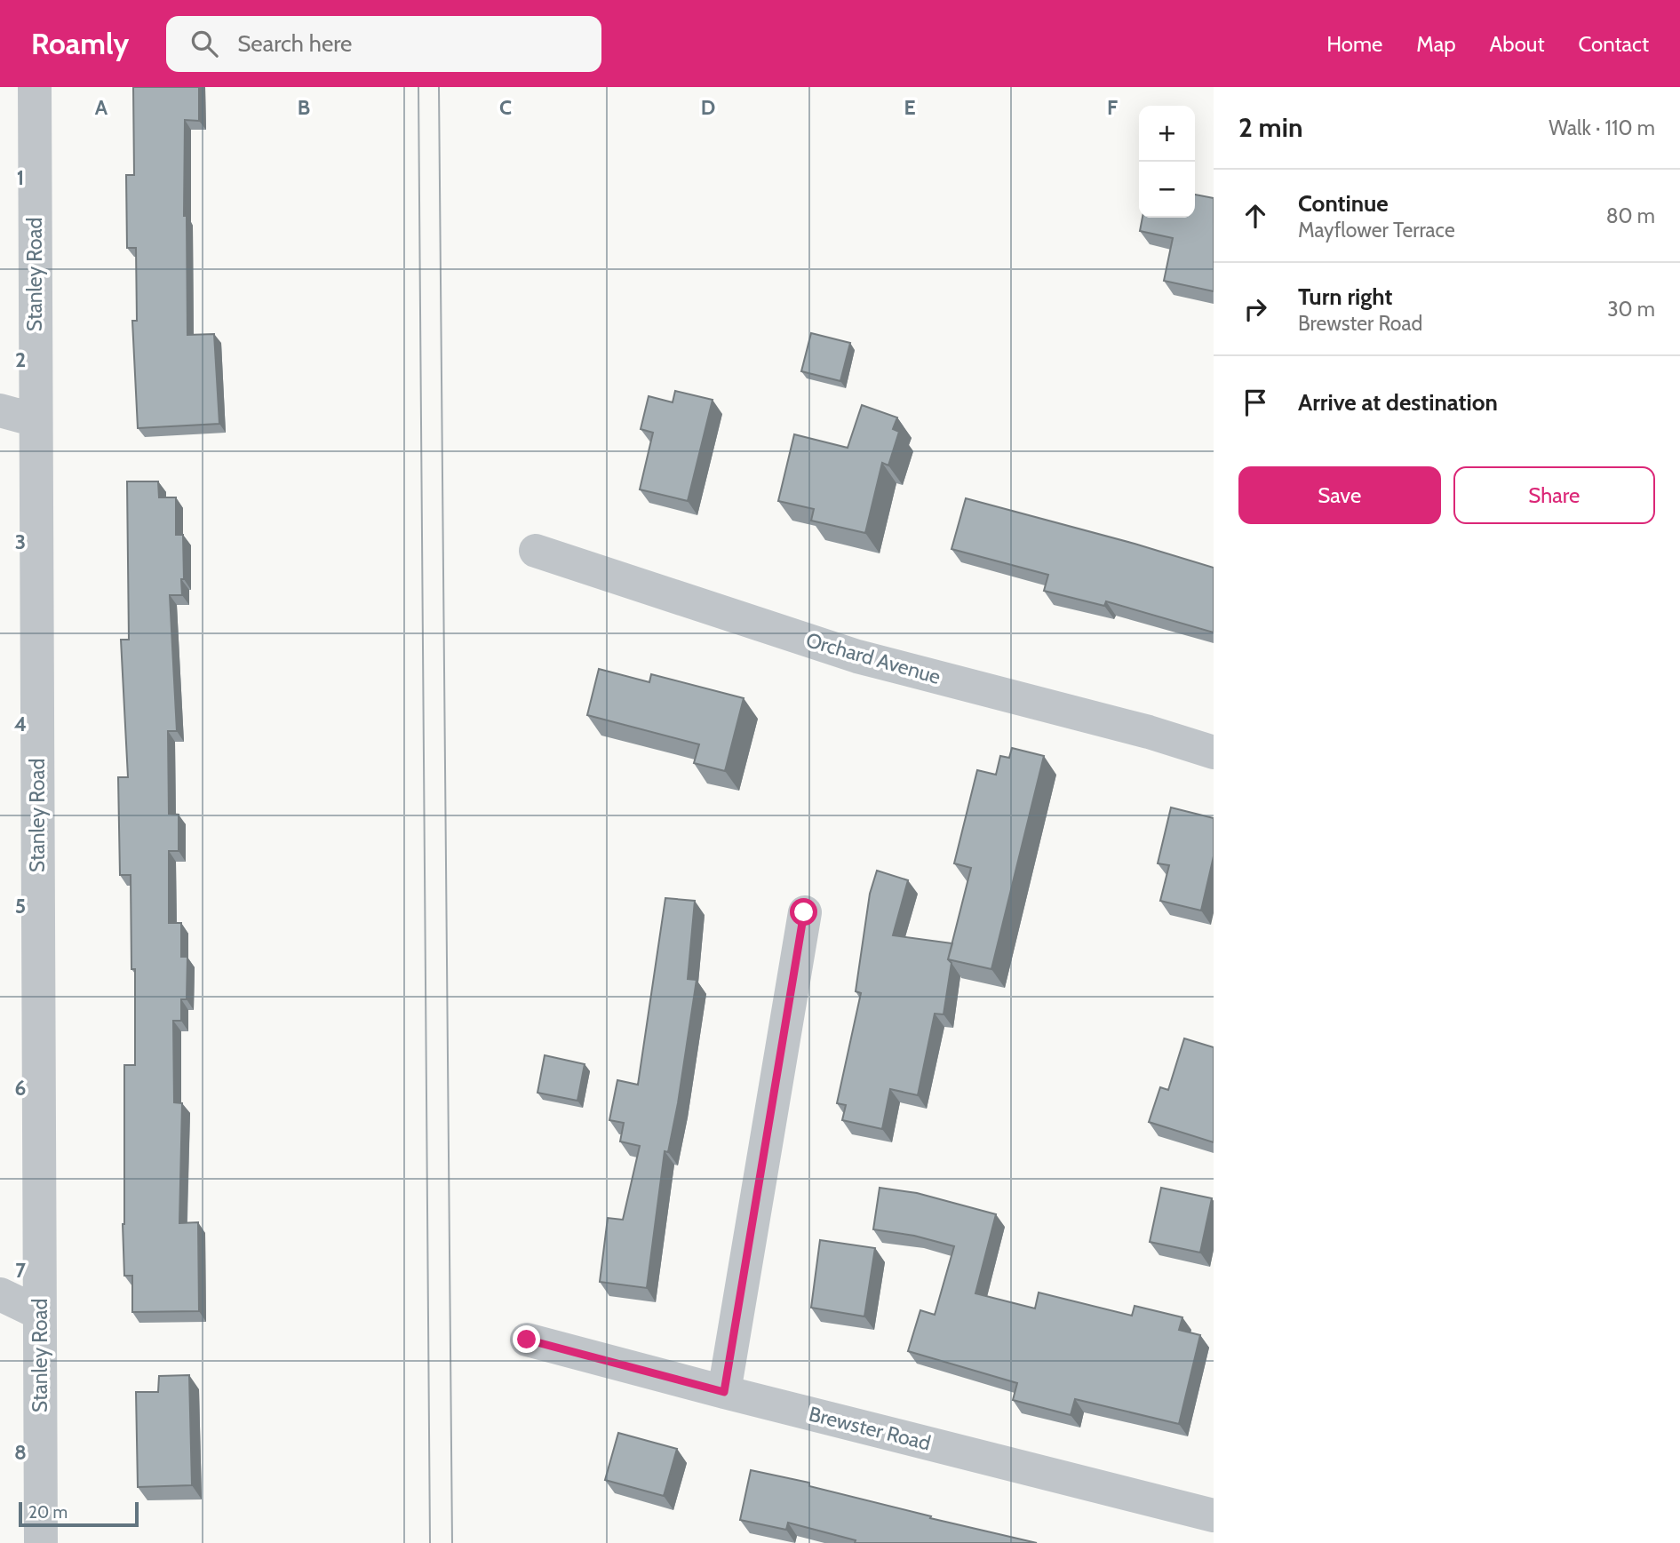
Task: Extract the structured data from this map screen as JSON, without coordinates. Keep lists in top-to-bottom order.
{
  "streets": {
    "street": ["Stanley Road", "Orchard Avenue", "Brewster Road"]
  },
  "scale_bar": "20 m",
  "page": {
    "header": "Roamly",
    "search": "Search here",
    "nav": [
      "Home",
      "Map",
      "About",
      "Contact"
    ],
    "heading": ["2 min", "Walk · 110 m"],
    "map_buttons": ["+", "−"],
    "list": [
      ["Continue", "Mayflower Terrace", "80 m"],
      ["Turn right", "Brewster Road", "30 m"],
      "Arrive at destination"
    ],
    "buttons": ["Save", "Share"],
    "scale": "20 m"
  },
  "grid": {
    "columns": [
      "A",
      "B",
      "C",
      "D",
      "E",
      "F"
    ],
    "rows": [
      "1",
      "2",
      "3",
      "4",
      "5",
      "6",
      "7",
      "8"
    ]
  }
}
